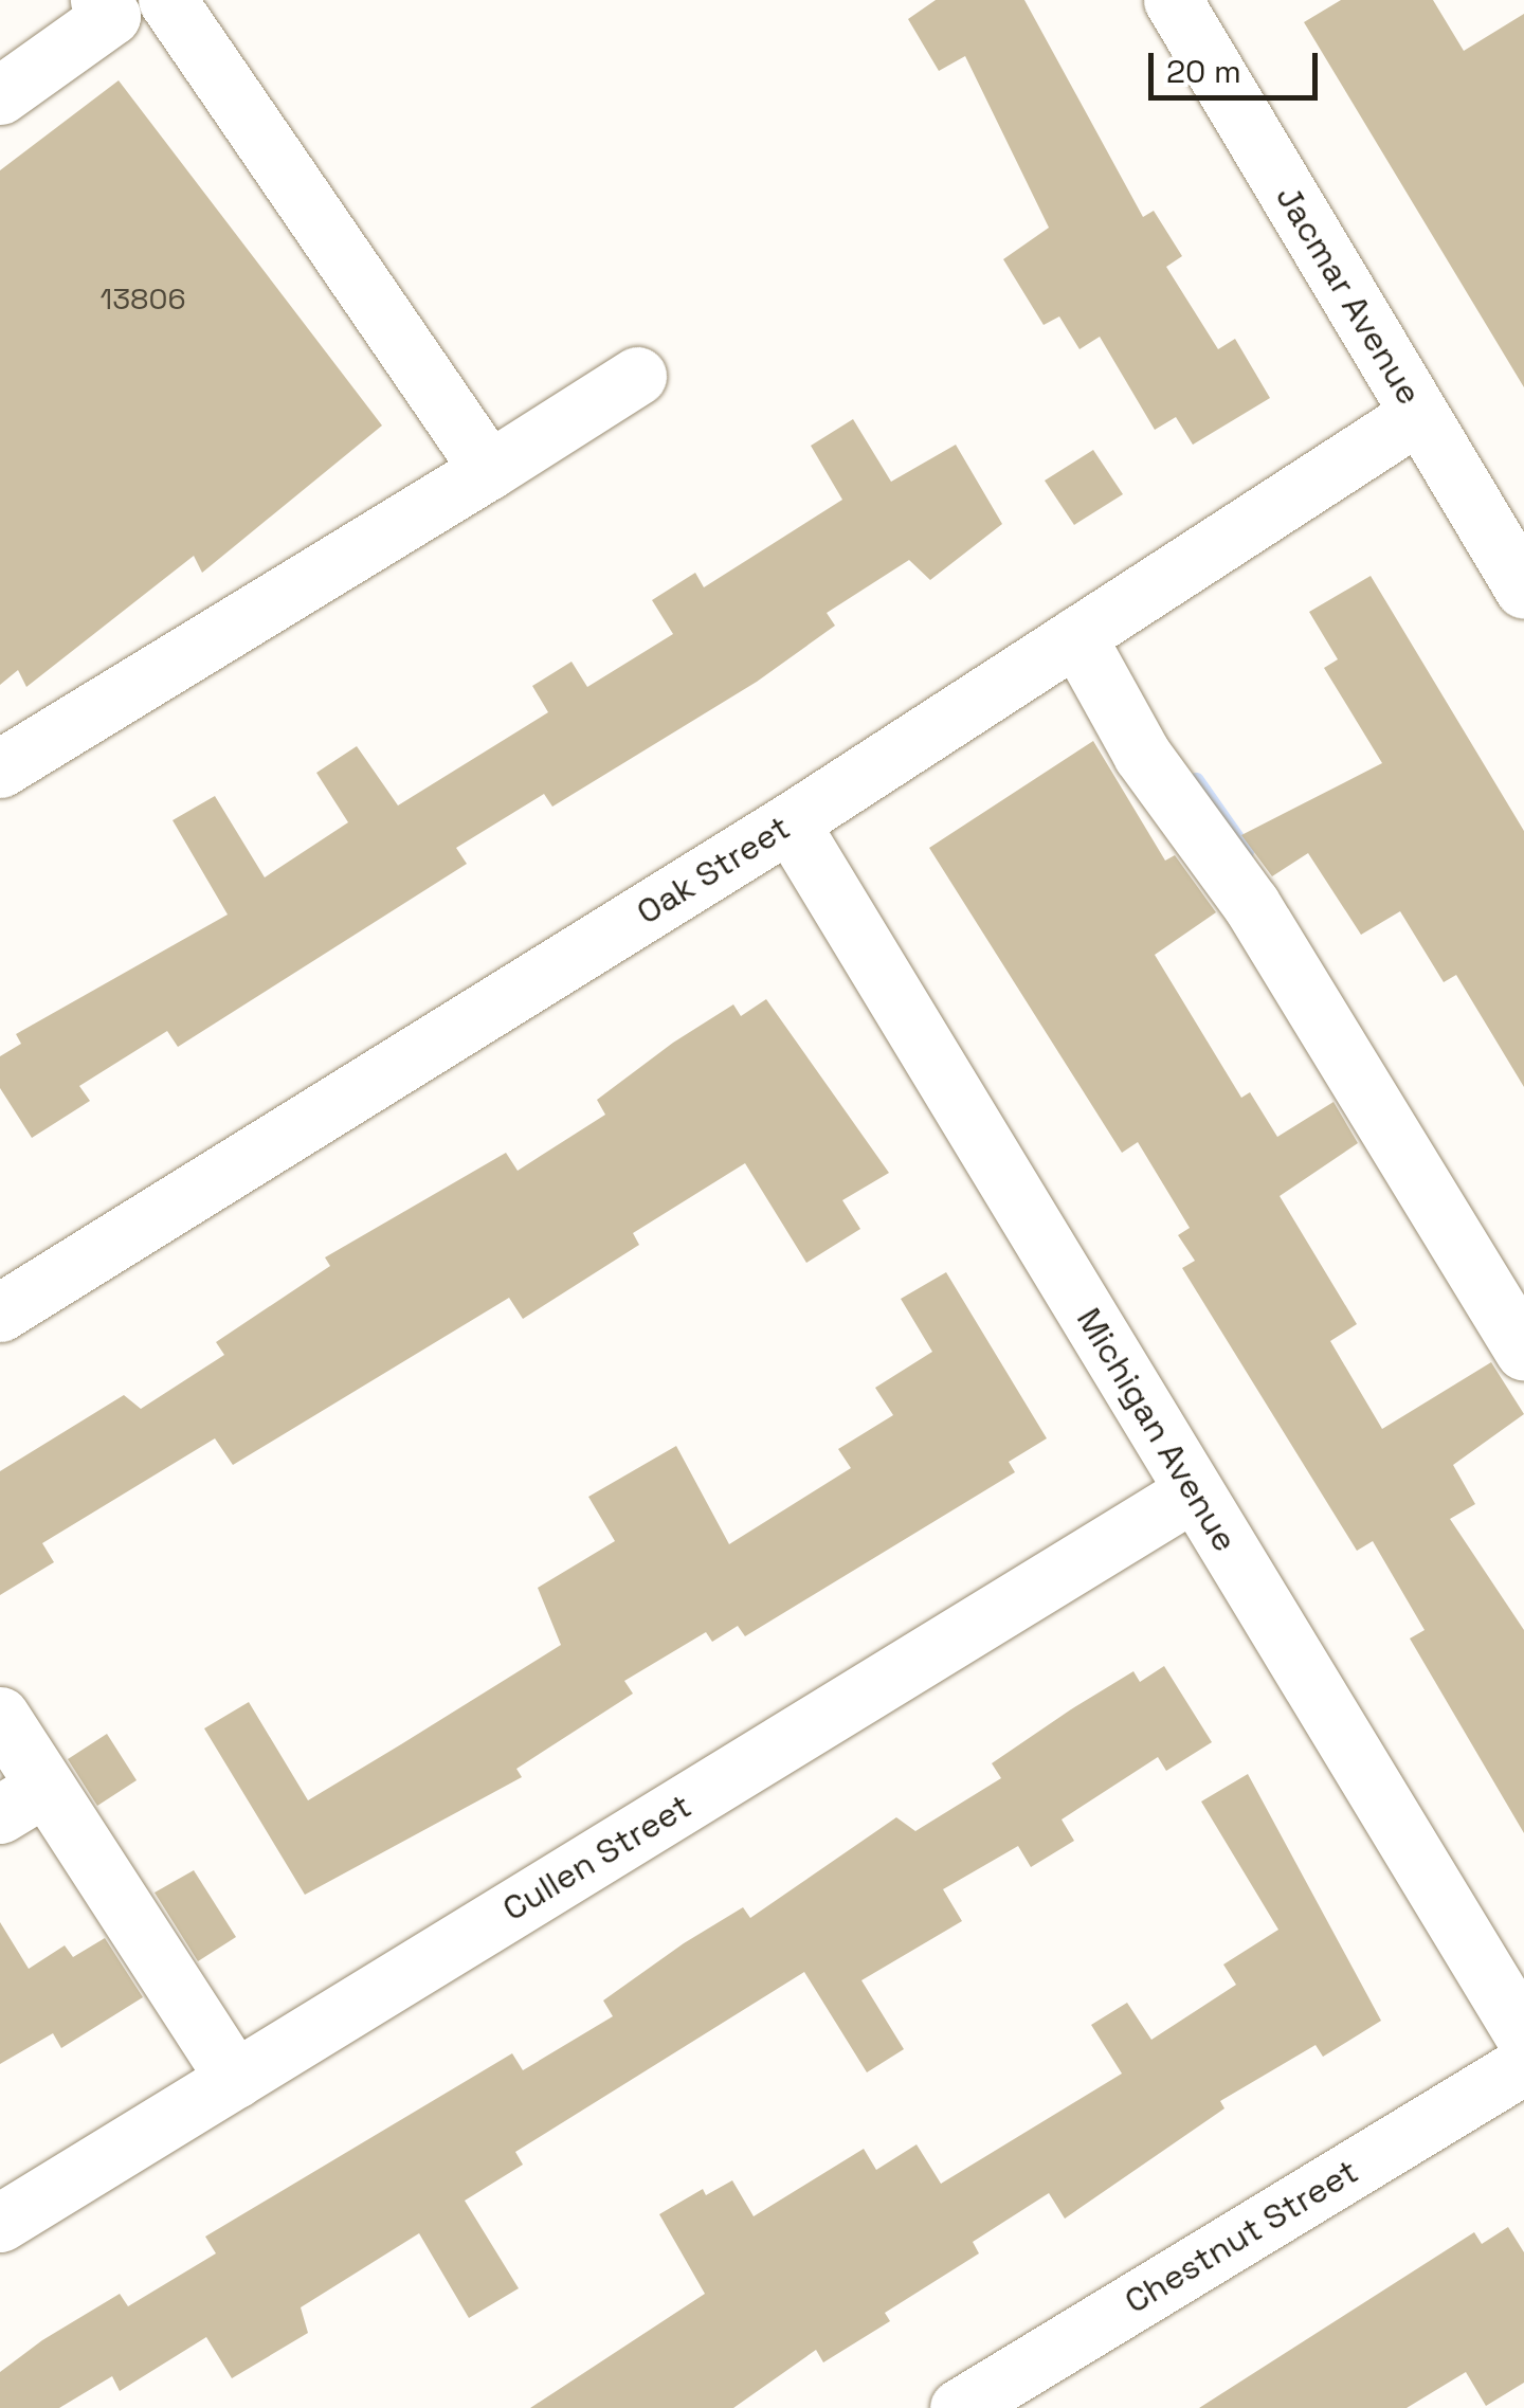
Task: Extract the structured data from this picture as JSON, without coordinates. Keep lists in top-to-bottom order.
{
  "streets": {
    "street": [
      "Jacmar Avenue",
      "Oak Street",
      "Michigan Avenue",
      "Cullen Street",
      "Chestnut Street"
    ]
  },
  "crossings": [
    ["Jacmar Avenue", "Oak Street"],
    ["Oak Street", "Michigan Avenue"],
    ["Michigan Avenue", "Cullen Street"]
  ],
  "house_numbers": ["13806"],
  "scale_bar": "20 m"
}
